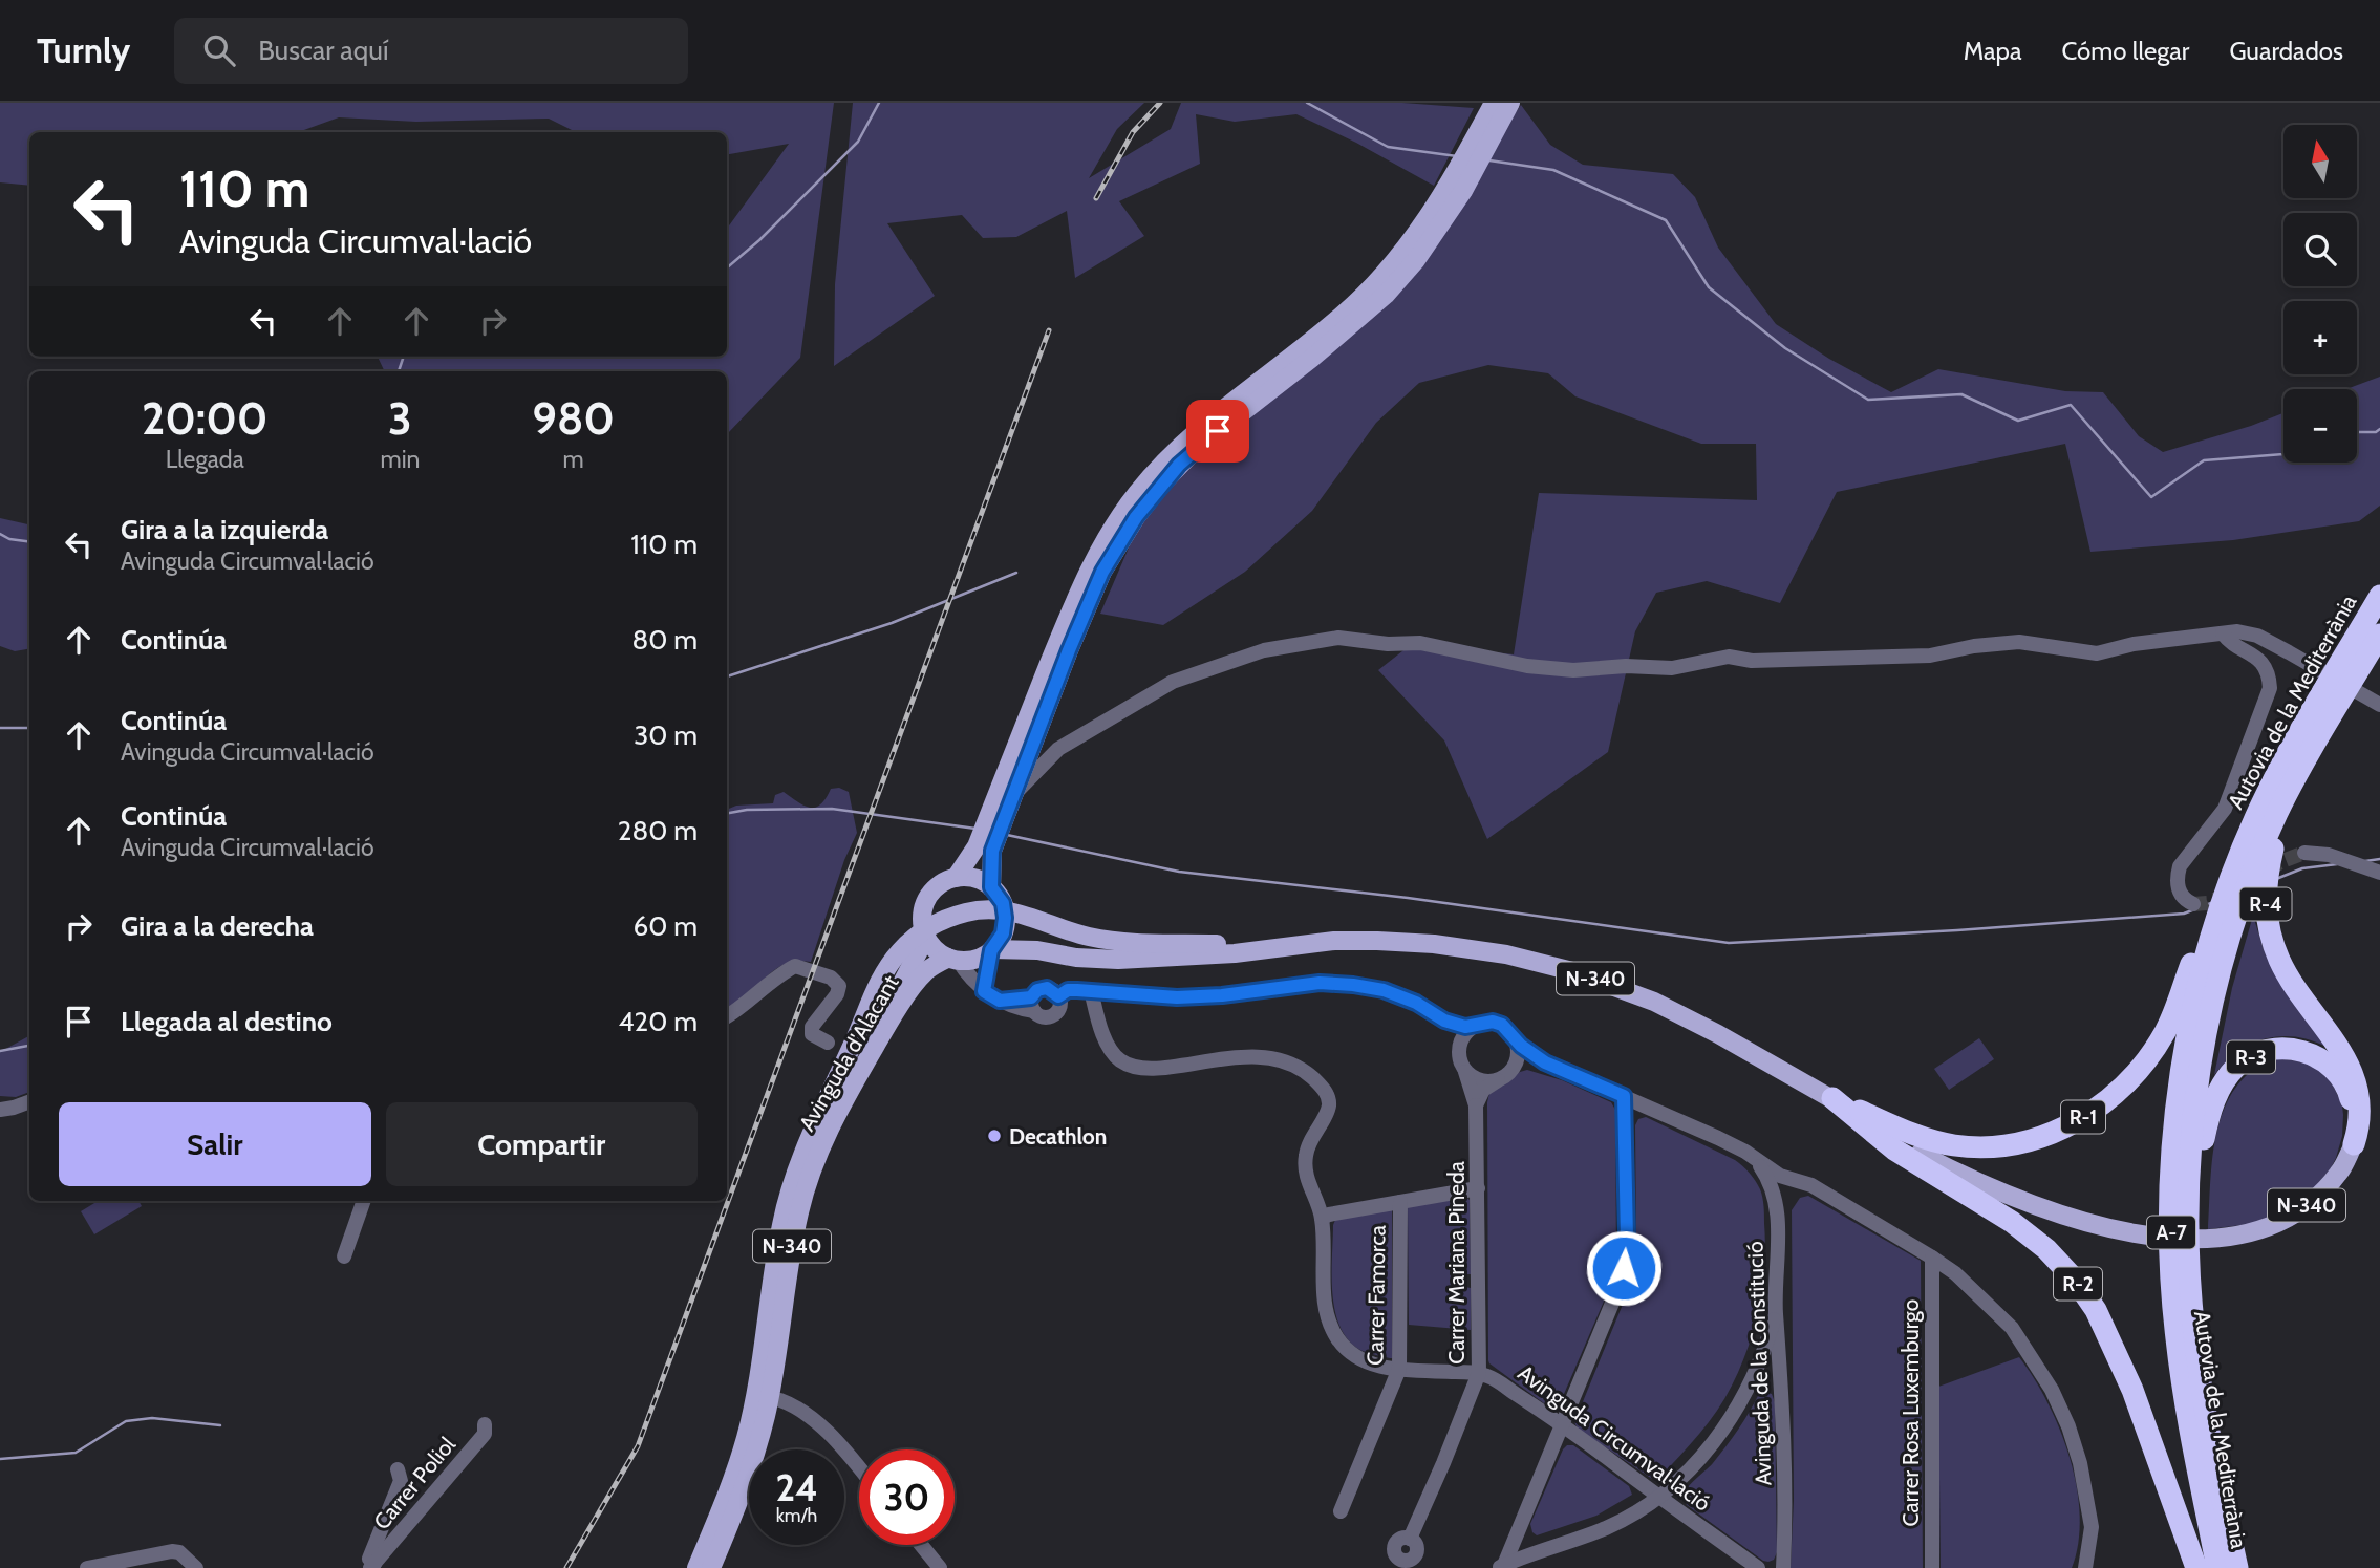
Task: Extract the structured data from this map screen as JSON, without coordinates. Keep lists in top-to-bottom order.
{
  "streets": {
    "highway": [
      "Autovia de la Mediterrània",
      "R-4",
      "R-3",
      "R-1",
      "A-7",
      "R-2"
    ],
    "main road": ["N-340", "Avinguda d'Alacant"],
    "street": [
      "Carrer Mariana Pineda",
      "Carrer Famorca",
      "Avinguda de la Constitució",
      "Carrer Rosa Luxemburgo",
      "Avinguda Circumval·lació",
      "Carrer Poliol"
    ]
  },
  "crossings": [
    ["Autovia de la Mediterrània", "R-4"],
    ["Autovia de la Mediterrània", "R-3"],
    ["Autovia de la Mediterrània", "R-1"],
    ["R-4", "N-340"],
    ["R-4", "R-3"],
    ["N-340", "Avinguda d'Alacant"],
    ["N-340", "R-3"],
    ["N-340", "R-1"],
    ["N-340", "R-2"],
    ["R-1", "R-2"],
    ["Carrer Mariana Pineda", "Avinguda Circumval·lació"],
    ["Carrer Famorca", "Avinguda Circumval·lació"]
  ],
  "places": ["Decathlon"],
  "north": "top",
  "page": {
    "header": "Turnly",
    "search": "Buscar aquí",
    "nav": ["Mapa", "Cómo llegar", "Guardados"],
    "map_buttons": ["+", "−"],
    "turn": ["110 m", "Avinguda Circumval·lació"],
    "eta": [
      "20:00",
      "Llegada",
      "3",
      "min",
      "980",
      "m"
    ],
    "list": [
      {
        "name": "Gira a la izquierda",
        "note": "Avinguda Circumval·lació",
        "value": "110 m"
      },
      {
        "name": "Continúa",
        "value": "80 m"
      },
      {
        "name": "Continúa",
        "note": "Avinguda Circumval·lació",
        "value": "30 m"
      },
      {
        "name": "Continúa",
        "note": "Avinguda Circumval·lació",
        "value": "280 m"
      },
      {
        "name": "Gira a la derecha",
        "value": "60 m"
      },
      {
        "name": "Llegada al destino",
        "value": "420 m"
      }
    ],
    "buttons": ["Salir", "Compartir"],
    "speed": "24 km/h",
    "limit": "30"
  }
}
